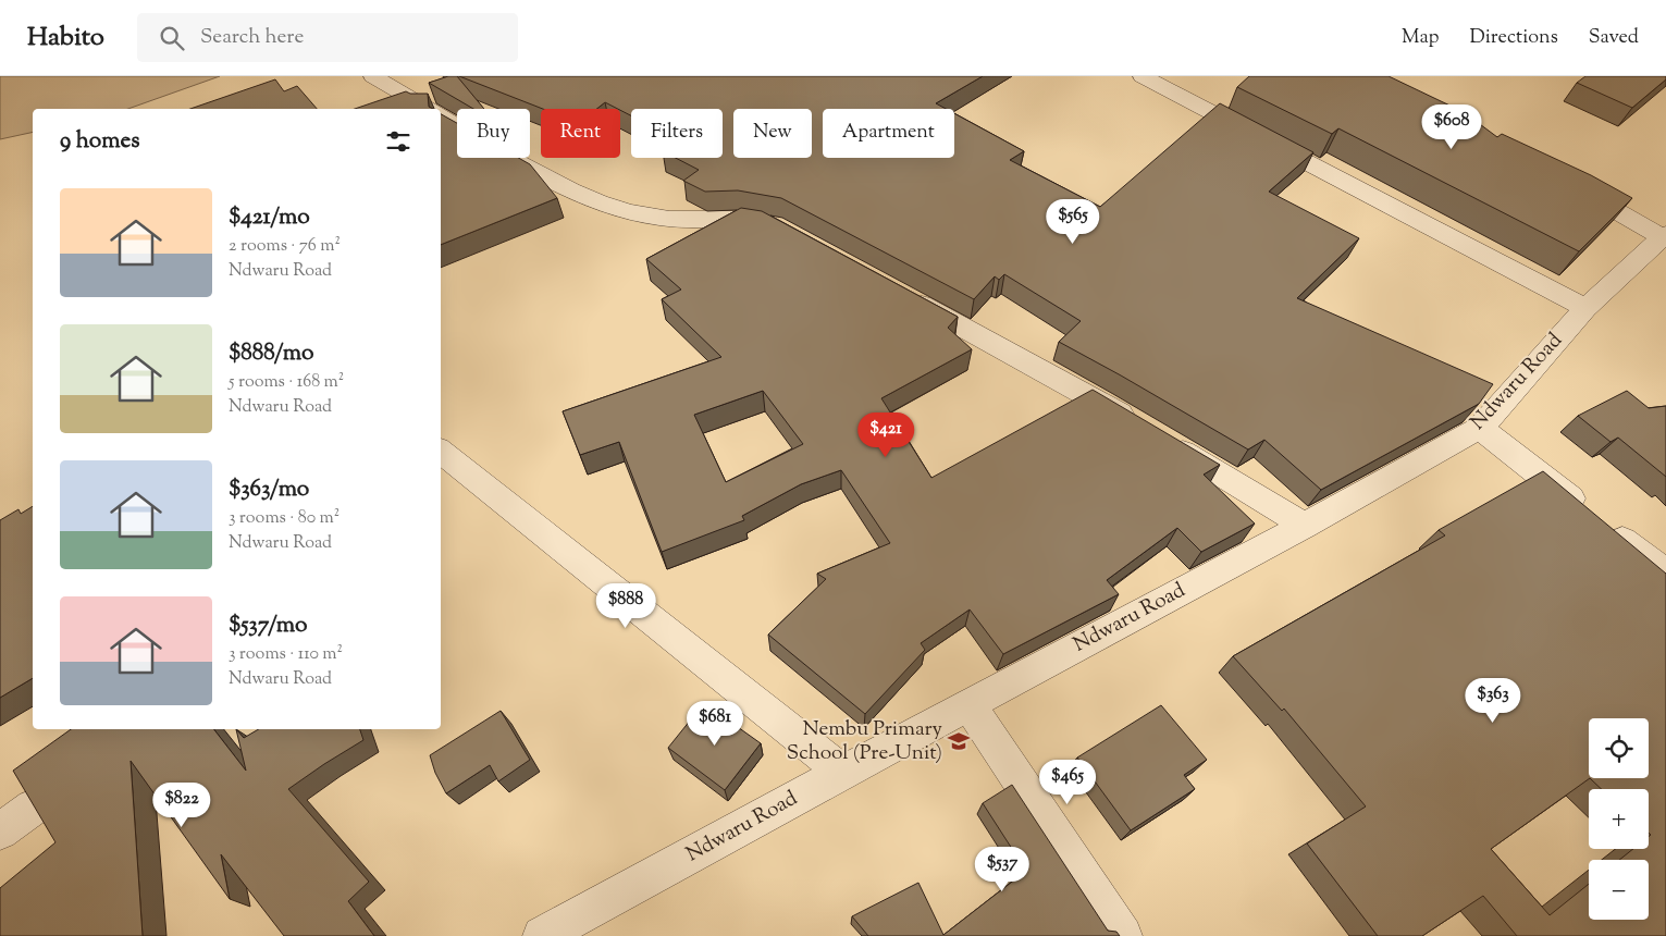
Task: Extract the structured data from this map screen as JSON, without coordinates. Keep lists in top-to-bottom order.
{
  "streets": {
    "street": ["Ndwaru Road"]
  },
  "places": {
    "school or university": ["Nembu Primary School (Pre-Unit)"]
  },
  "page": {
    "header": "Habito",
    "search": "Search here",
    "nav": ["Map", "Directions", "Saved"],
    "price": [
      "$608",
      "$565",
      "$421",
      "$888",
      "$363",
      "$681",
      "$465",
      "$822",
      "$537"
    ],
    "chip": [
      "Buy",
      "Rent",
      "Filters",
      "New",
      "Apartment"
    ],
    "heading": "9 homes",
    "list": [
      {
        "name": "$421/mo",
        "note": "2 rooms · 76 m² · Ndwaru Road"
      },
      {
        "name": "$888/mo",
        "note": "5 rooms · 168 m² · Ndwaru Road"
      },
      {
        "name": "$363/mo",
        "note": "3 rooms · 80 m² · Ndwaru Road"
      },
      {
        "name": "$537/mo",
        "note": "3 rooms · 110 m² · Ndwaru Road"
      }
    ],
    "map_buttons": ["+", "−"]
  }
}
